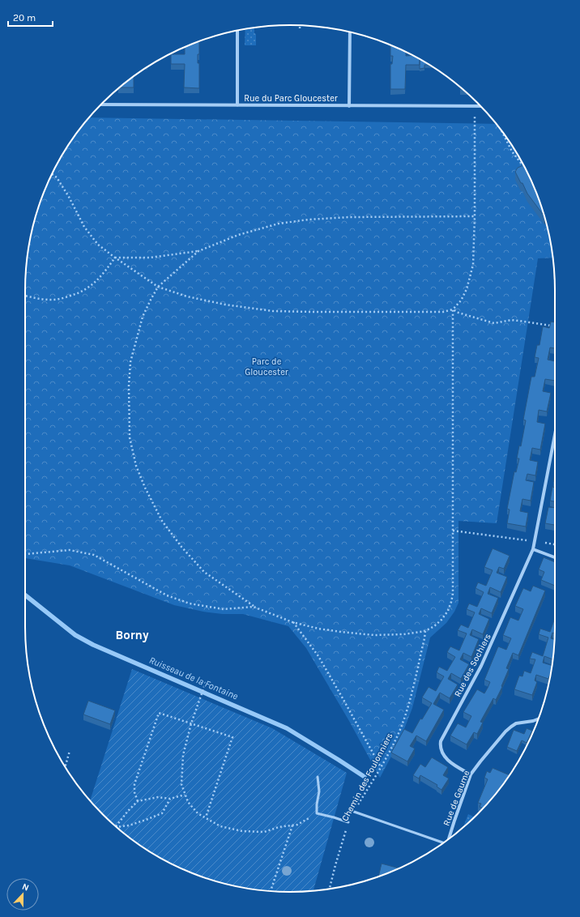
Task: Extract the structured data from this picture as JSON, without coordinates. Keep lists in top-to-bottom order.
{
  "streets": {
    "street": ["Rue du Parc Gloucester", "Rue des Sochiers", "Rue de Gaume"],
    "path": ["Chemin des Foulonniers"]
  },
  "crossings": [
    ["Rue des Sochiers", "Rue de Gaume"]
  ],
  "districts": ["Borny"],
  "water": ["Ruisseau de la Fontaine"],
  "parks": ["Parc de Gloucester"],
  "scale_bar": "20 m",
  "north": "top"
}
